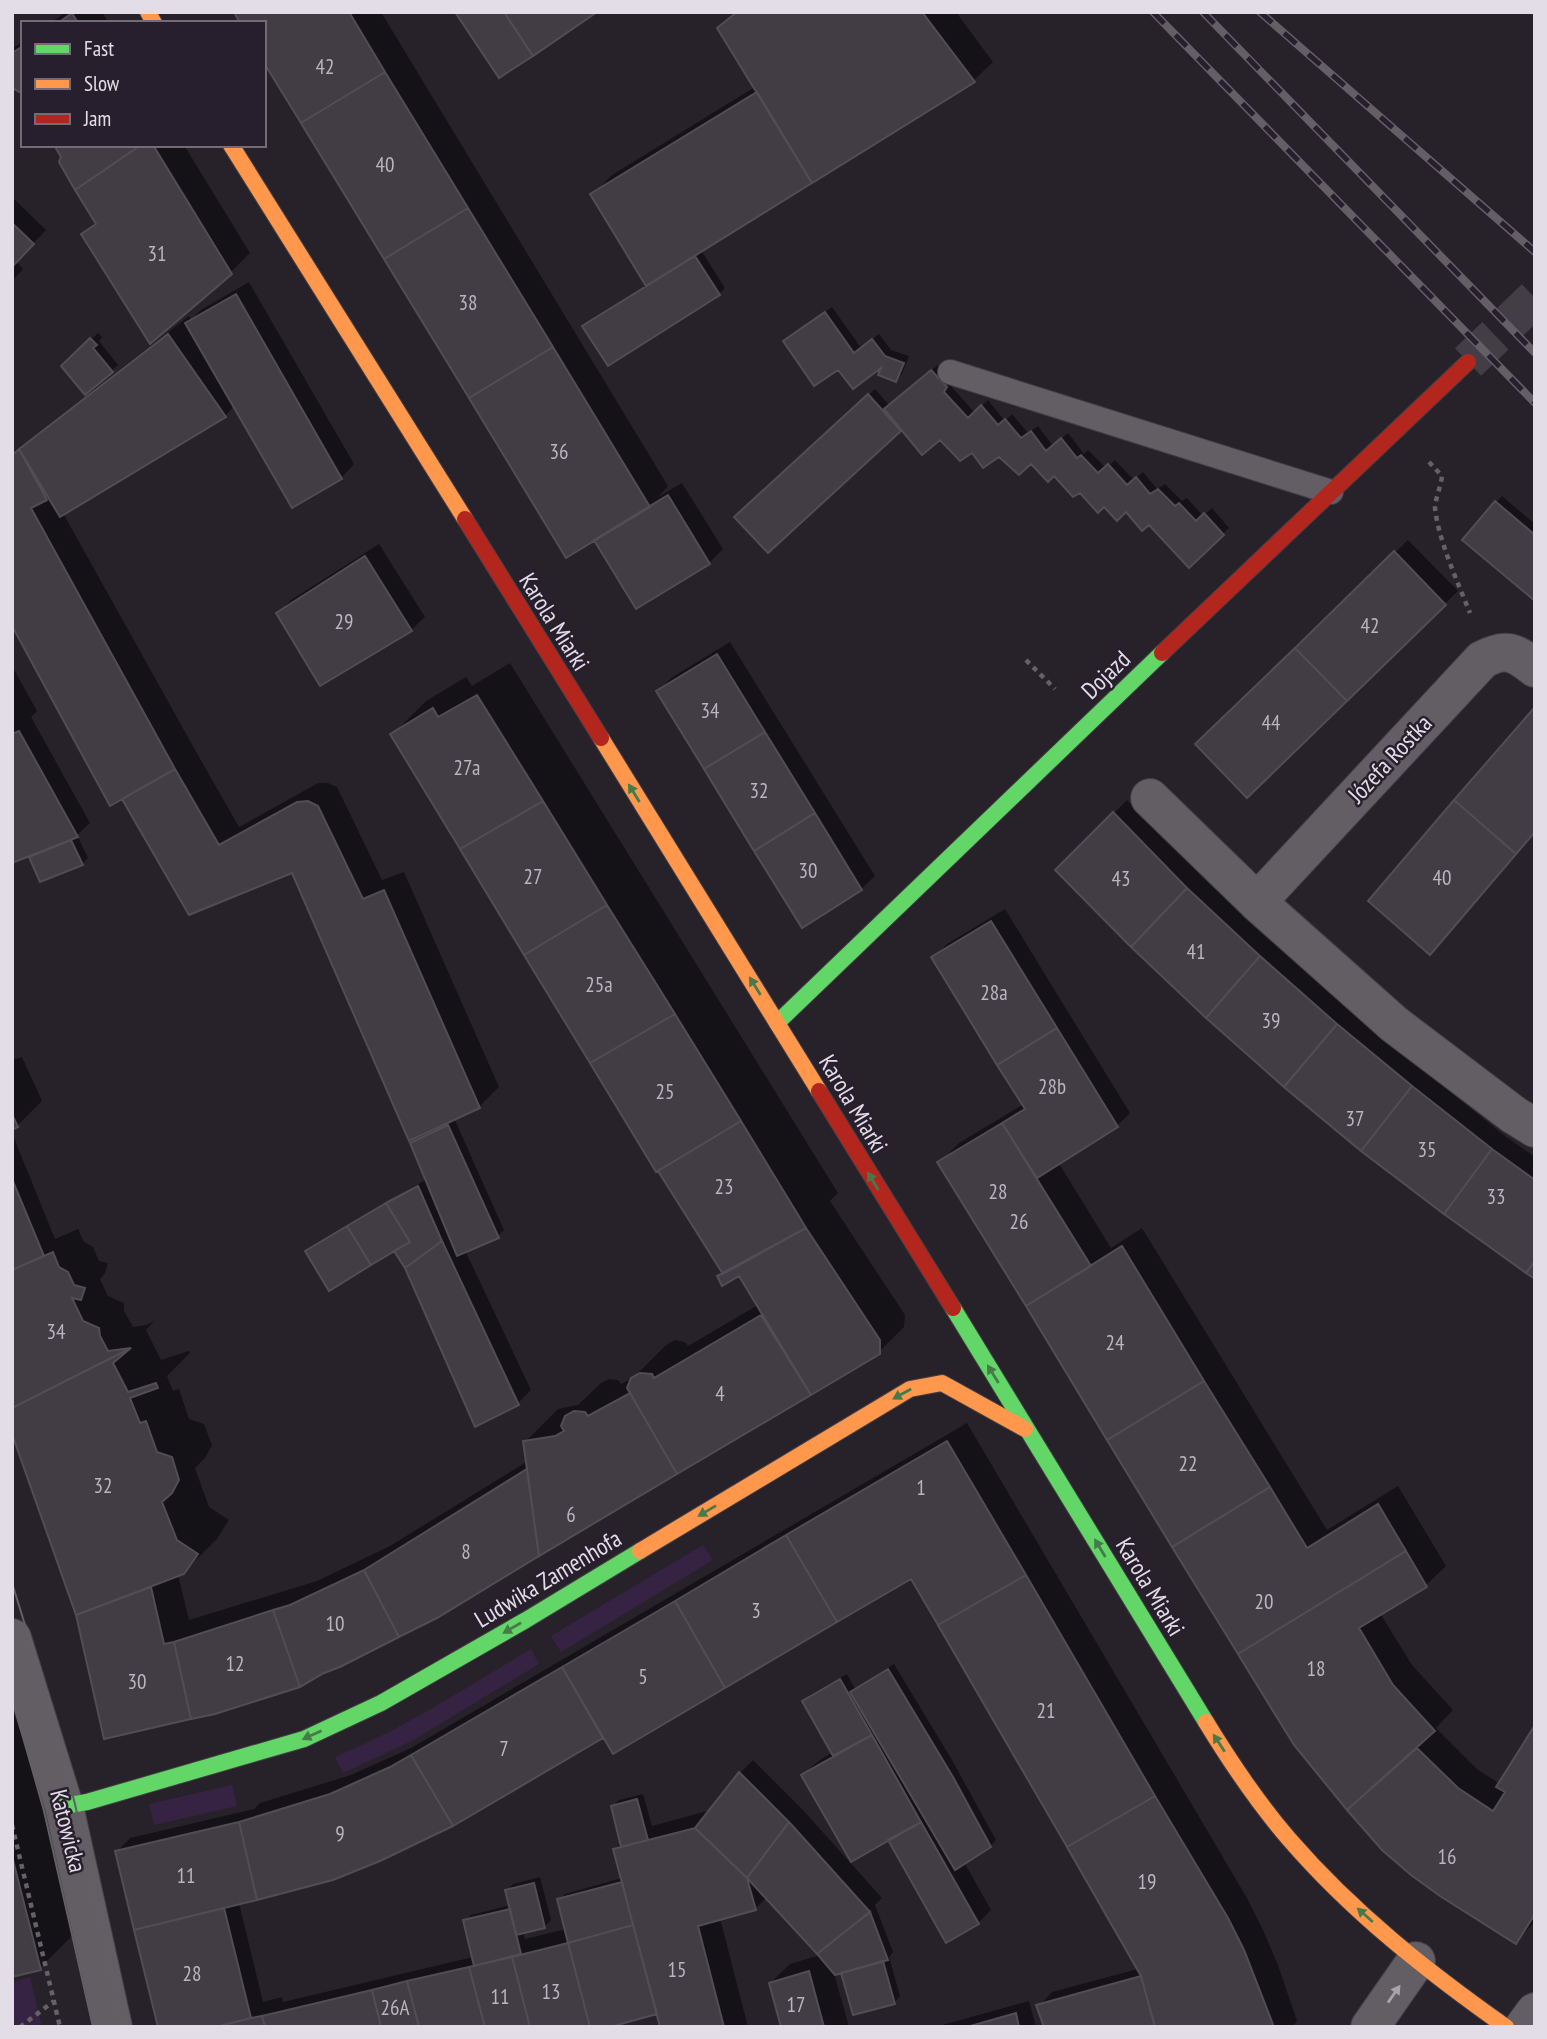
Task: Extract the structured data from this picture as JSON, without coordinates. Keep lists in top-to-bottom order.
{
  "streets": {
    "main road": ["Karola Miarki", "Dojazd", "Ludwika Zamenhofa"],
    "street": ["Józefa Rostka", "Katowicka"]
  },
  "crossings": [
    ["Karola Miarki", "Dojazd"],
    ["Karola Miarki", "Ludwika Zamenhofa"],
    ["Ludwika Zamenhofa", "Katowicka"]
  ],
  "one_way": ["Karola Miarki", "Ludwika Zamenhofa"],
  "house_numbers": [
    "42",
    "40",
    "31",
    "38",
    "36",
    "29",
    "42",
    "34",
    "44",
    "27a",
    "32",
    "30",
    "27",
    "40",
    "43",
    "41",
    "25a",
    "28a",
    "39",
    "28b",
    "25",
    "37",
    "35",
    "23",
    "28",
    "33",
    "26",
    "34",
    "24",
    "4",
    "22",
    "32",
    "1",
    "6",
    "8",
    "20",
    "3",
    "10",
    "12",
    "18",
    "5",
    "30",
    "21",
    "7",
    "9",
    "16",
    "11",
    "19",
    "15",
    "28",
    "13",
    "11",
    "17",
    "26A"
  ],
  "legend": ["Fast", "Slow", "Jam"]
}
